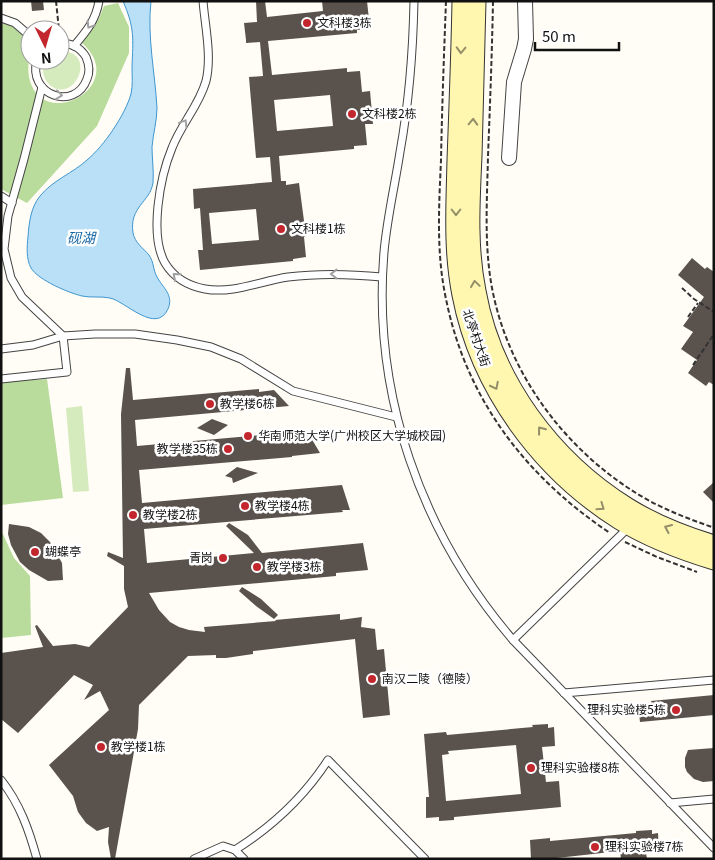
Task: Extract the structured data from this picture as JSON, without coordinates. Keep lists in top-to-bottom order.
{
  "streets": {
    "main road": ["北亭村大街"]
  },
  "water": ["砚湖"],
  "places": [
    "文科楼3栋",
    "文科楼2栋",
    "文科楼1栋",
    "教学楼6栋",
    "华南师范大学(广州校区大学城校园)",
    "教学楼35栋",
    "教学楼4栋",
    "教学楼2栋",
    "蝴蝶亭",
    "青岗",
    "教学楼3栋",
    "南汉二陵（德陵）",
    "理科实验楼5栋",
    "教学楼1栋",
    "理科实验楼8栋",
    "理科实验楼7栋"
  ],
  "scale_bar": "50 m",
  "north": "bottom"
}
